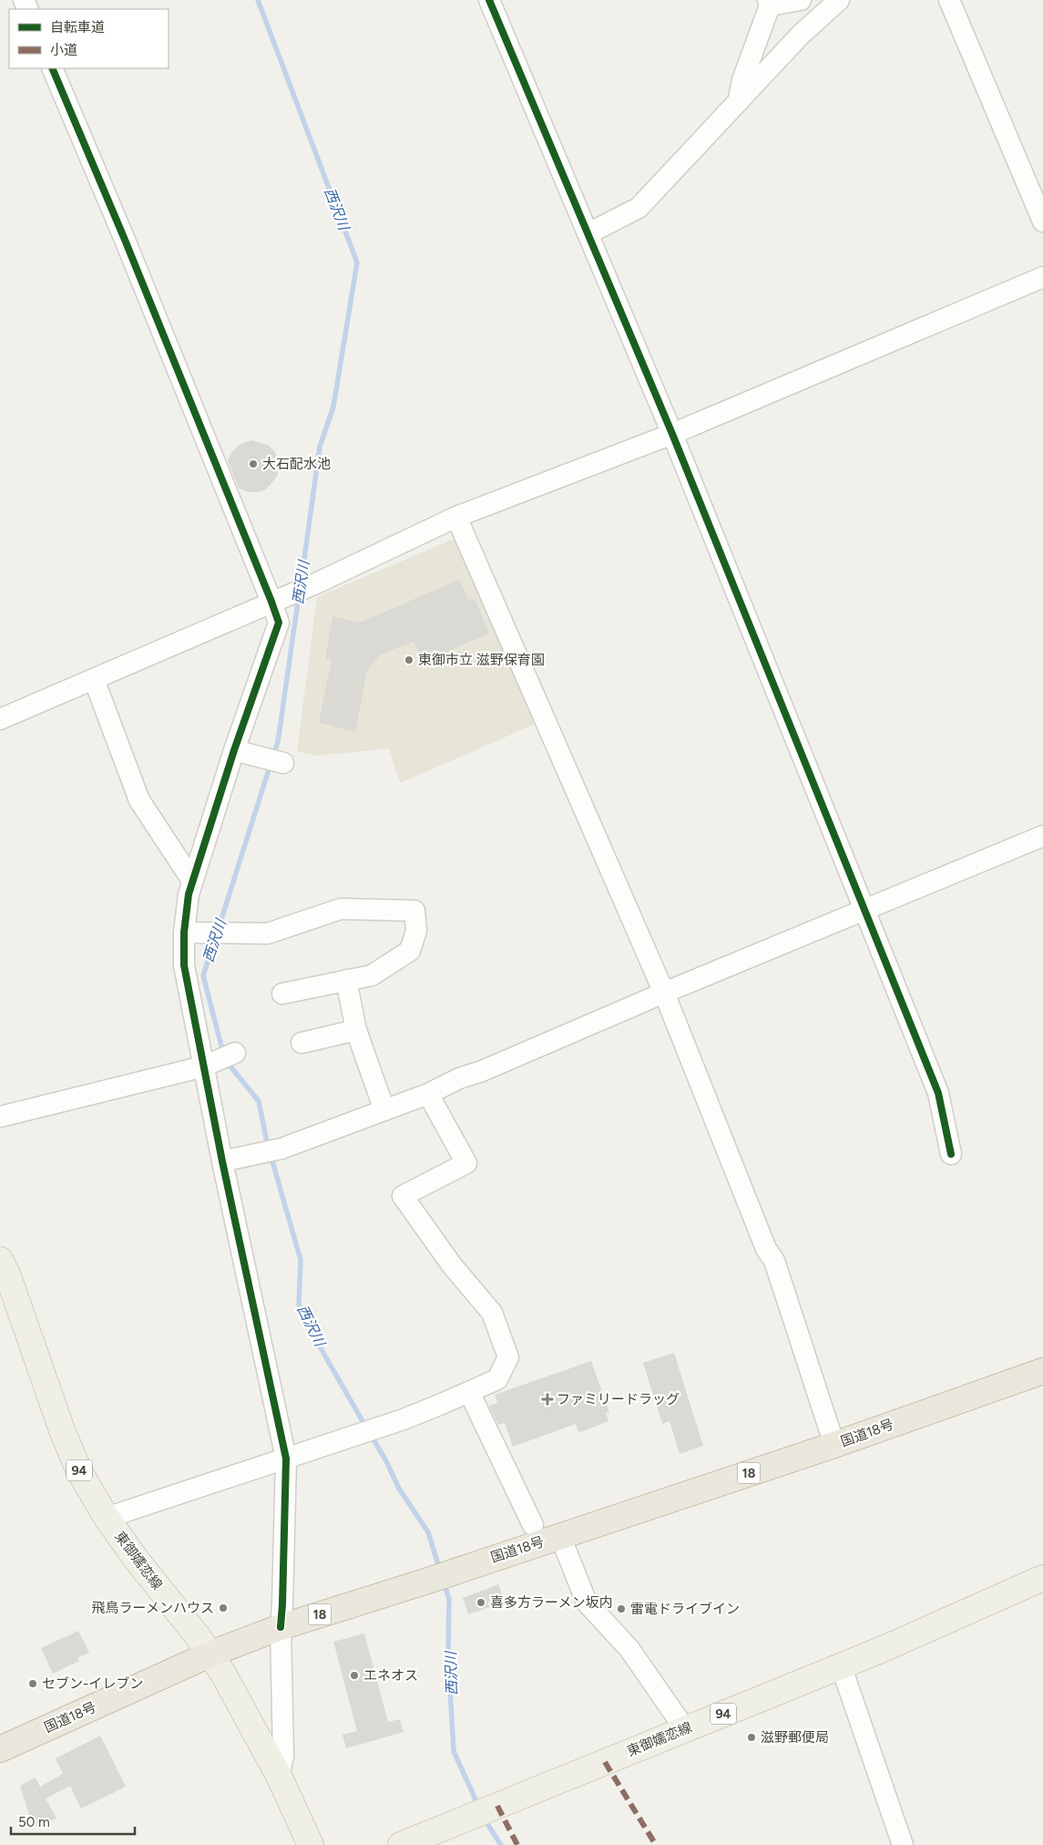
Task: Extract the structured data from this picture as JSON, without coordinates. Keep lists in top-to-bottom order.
{
  "streets": {
    "highway": ["国道18号", "18"],
    "main road": ["94", "東御嬬恋線"]
  },
  "crossings": [
    ["国道18号", "東御嬬恋線"]
  ],
  "water": ["西沢川"],
  "places": {
    "other": [
      "大石配水池",
      "東御市立 滋野保育園",
      "喜多方ラーメン坂内",
      "飛鳥ラーメンハウス",
      "雷電ドライブイン",
      "エネオス",
      "セブン-イレブン",
      "滋野郵便局"
    ],
    "health": ["ファミリードラッグ"]
  },
  "legend": ["自転車道", "小道"],
  "scale_bar": "50 m"
}
